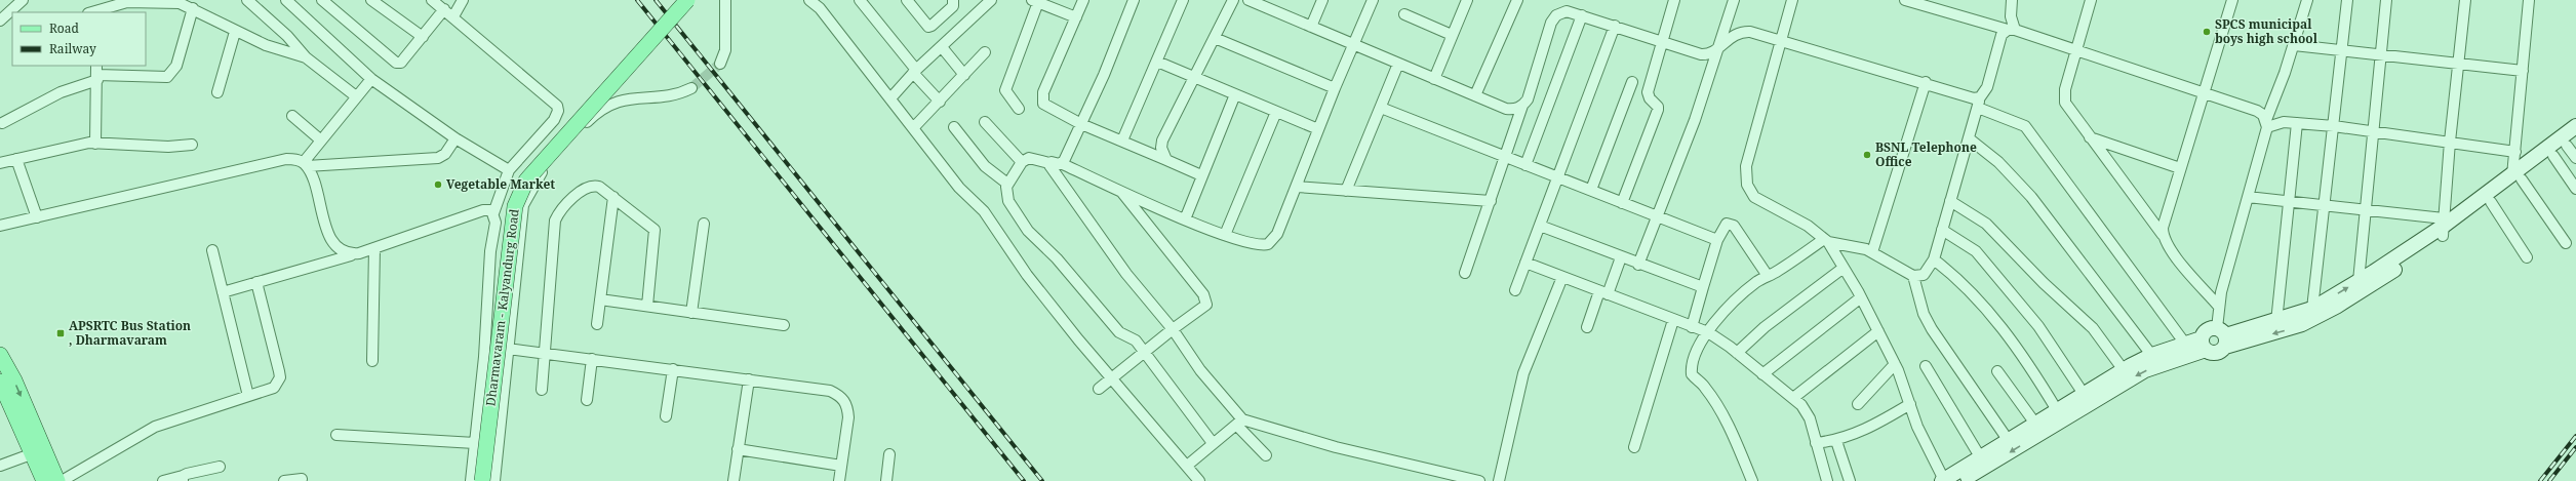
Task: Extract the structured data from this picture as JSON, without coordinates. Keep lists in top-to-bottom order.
{
  "streets": {
    "main road": ["Dharmavaram - Kalyandurg Road"]
  },
  "places": {
    "other": ["SPCS municipal boys high school", "BSNL Telephone Office", "Vegetable Market"],
    "transit": ["APSRTC Bus Station , Dharmavaram"]
  },
  "legend": ["Road", "Railway"]
}
